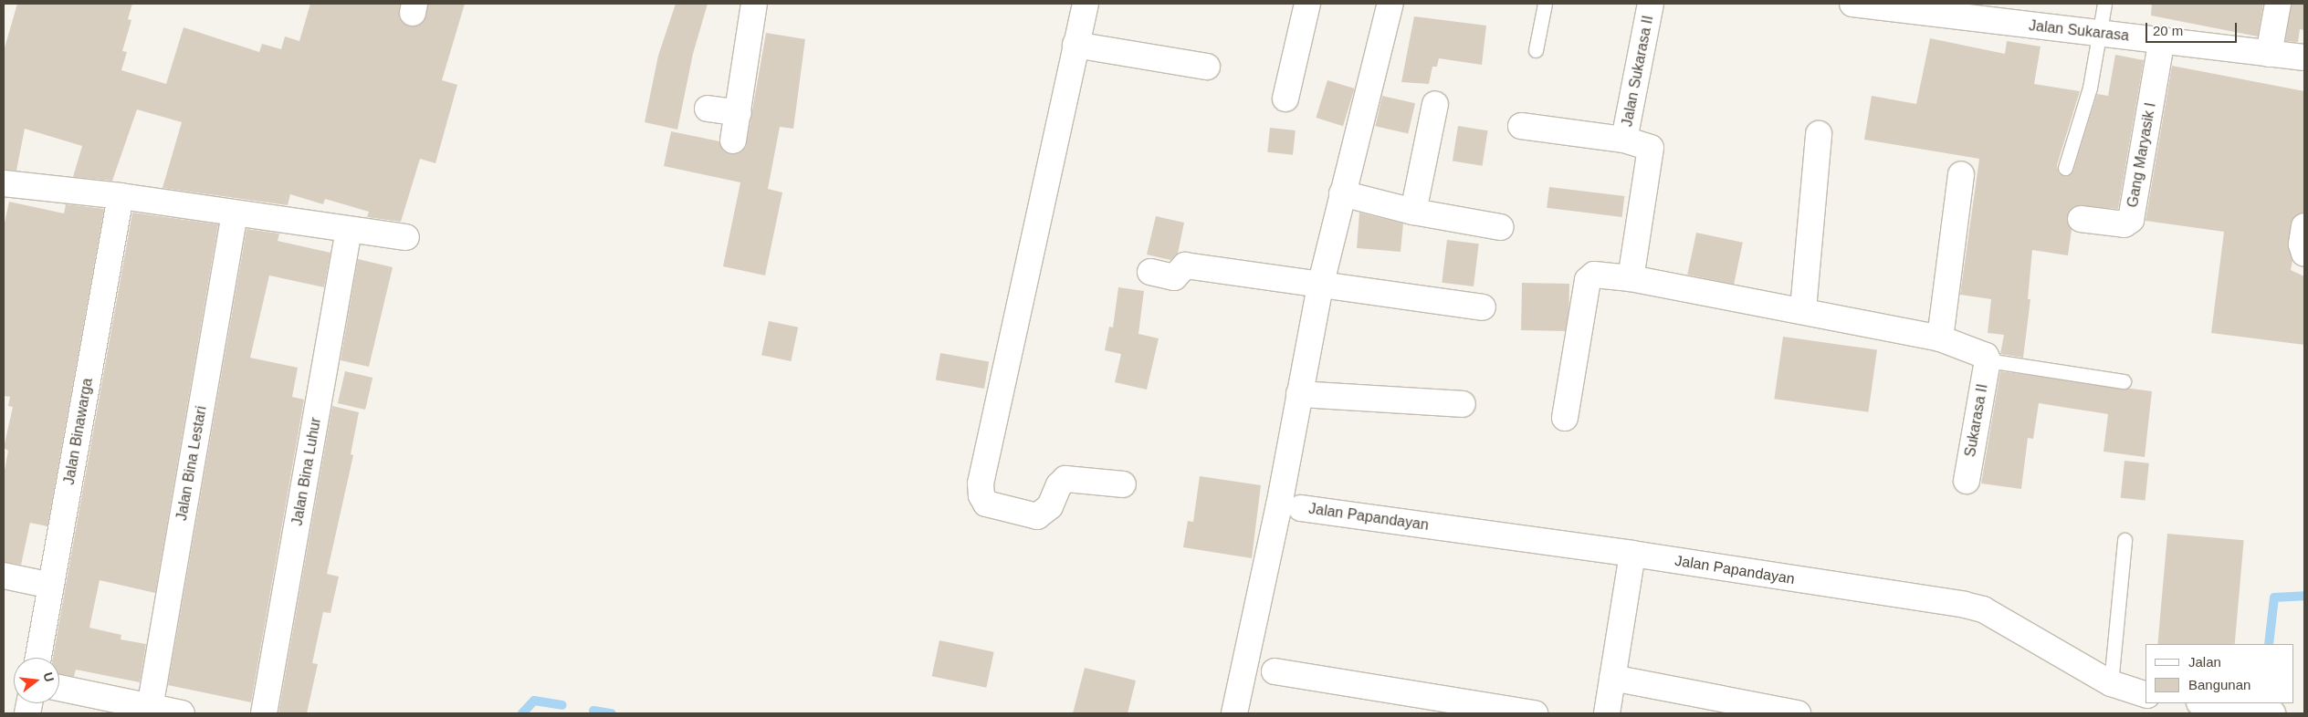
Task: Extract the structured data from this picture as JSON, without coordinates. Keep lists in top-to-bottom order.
{
  "streets": {
    "street": [
      "Jalan Sukarasa",
      "Jalan Sukarasa II",
      "Gang Maryasik I",
      "Sukarasa II",
      "Jalan Binawarga",
      "Jalan Bina Lestari",
      "Jalan Bina Luhur",
      "Jalan Papandayan"
    ]
  },
  "crossings": [
    ["Jalan Sukarasa", "Gang Maryasik I"]
  ],
  "legend": ["Jalan", "Bangunan"],
  "scale_bar": "20 m",
  "north": "right"
}
